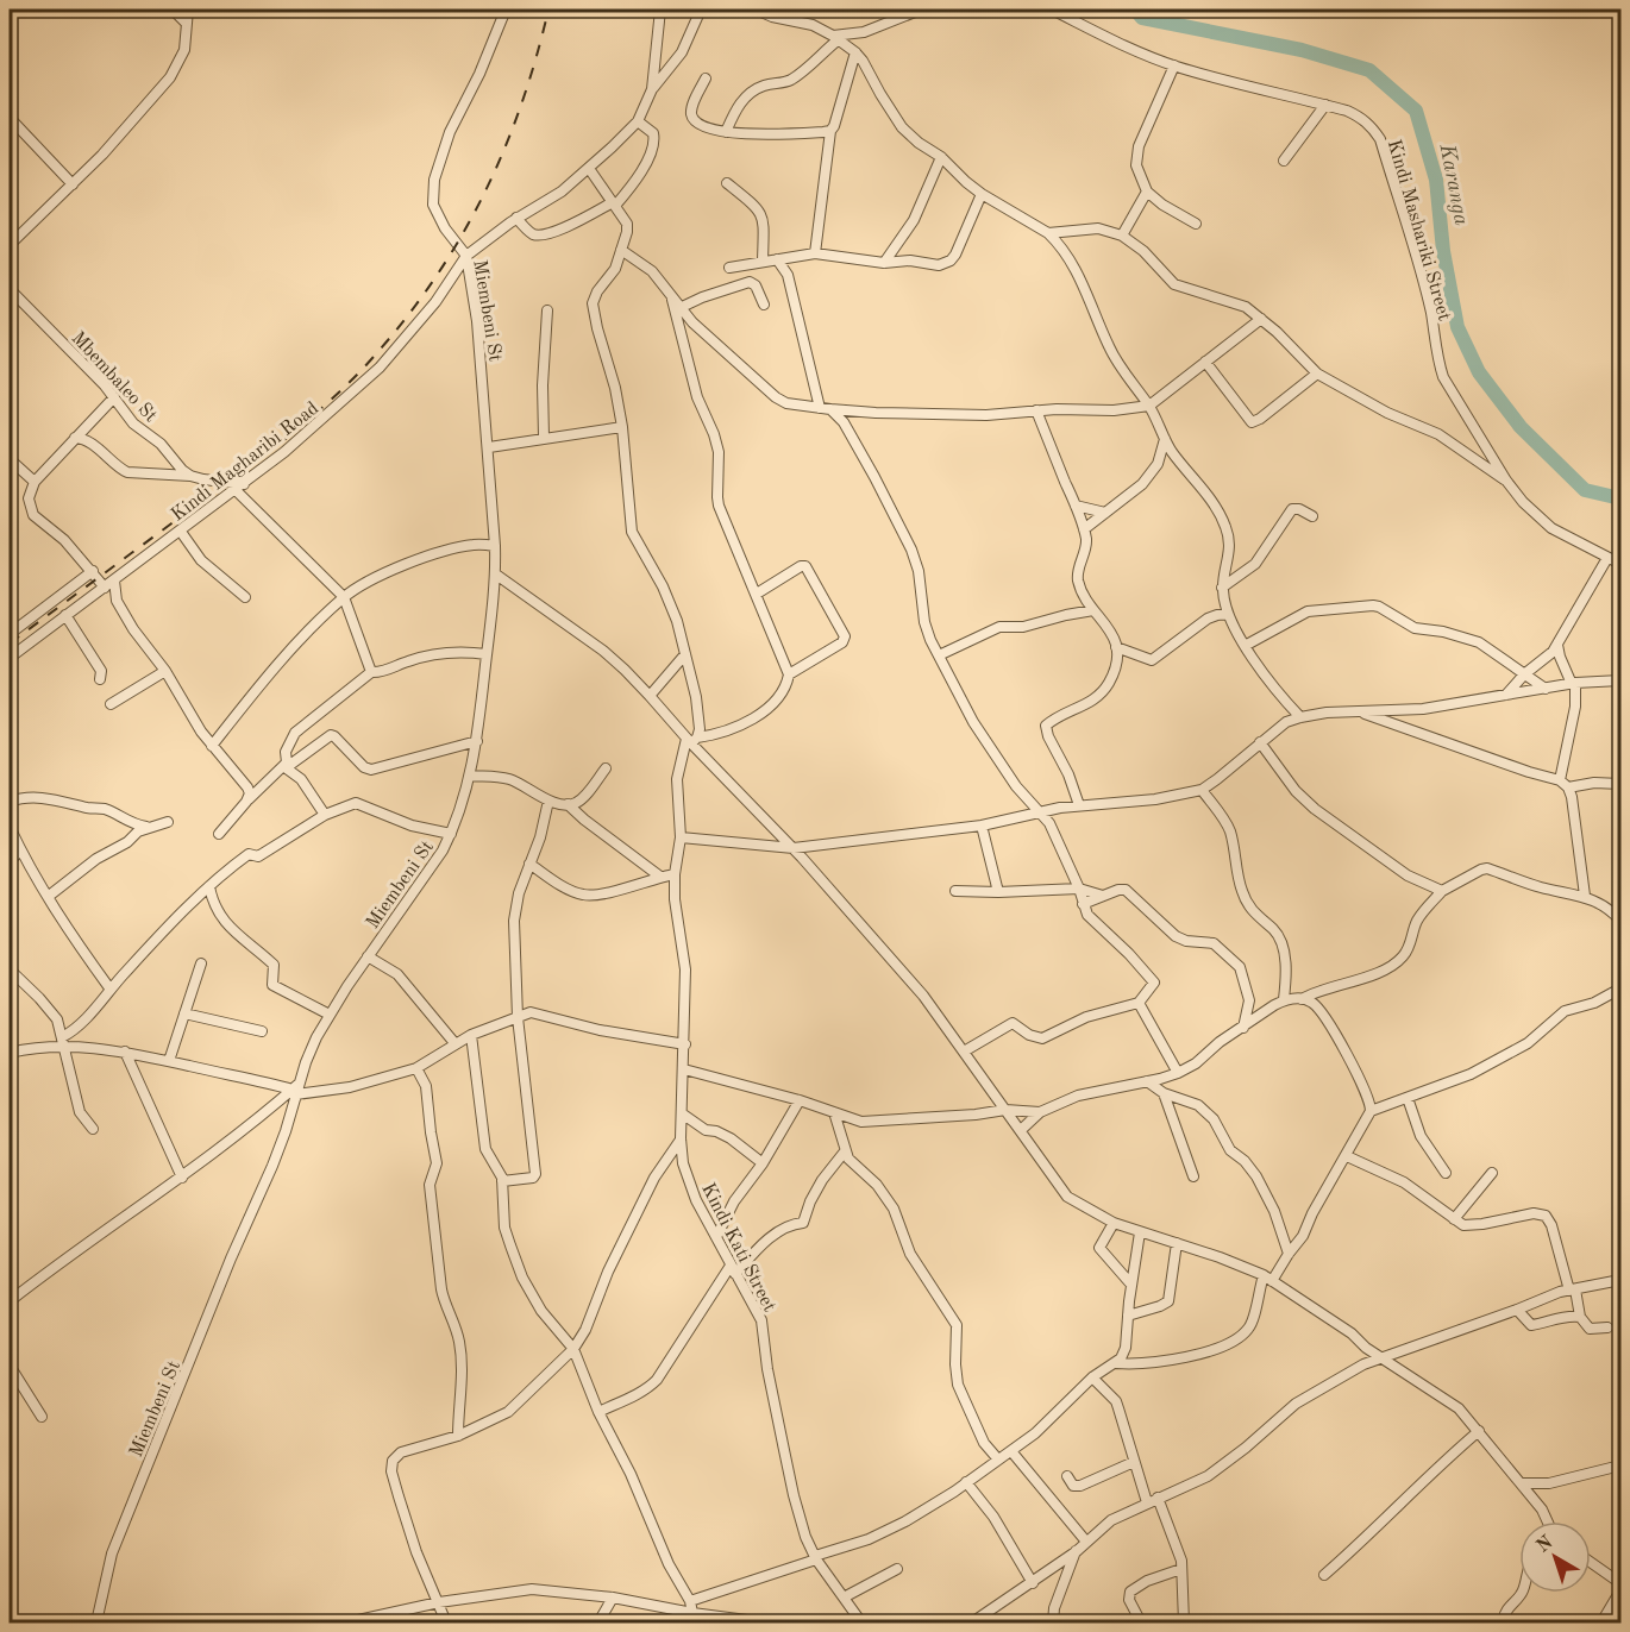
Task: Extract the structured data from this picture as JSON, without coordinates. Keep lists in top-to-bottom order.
{
  "streets": {
    "street": [
      "Kindi Mashariki Street",
      "Miembeni St",
      "Mbembaleo St",
      "Kindi Magharibi Road",
      "Kindi Kati Street"
    ]
  },
  "crossings": [
    ["Miembeni St", "Kindi Magharibi Road"]
  ],
  "water": ["Karanga"],
  "north": "top left"
}
